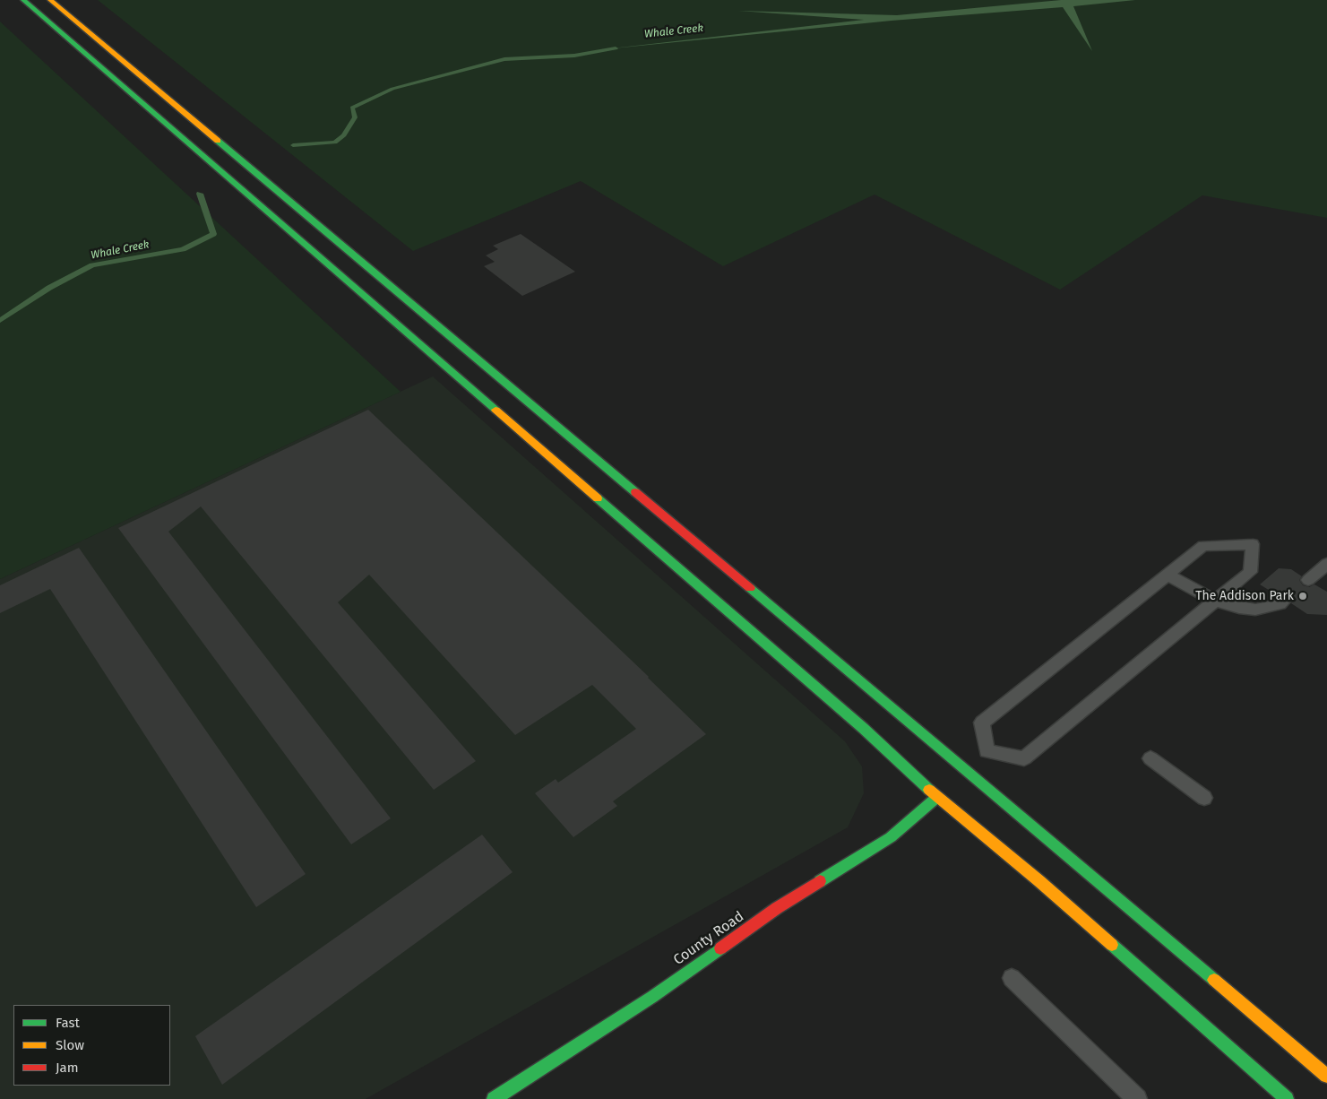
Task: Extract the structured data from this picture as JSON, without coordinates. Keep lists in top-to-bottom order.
{
  "streets": {
    "main road": ["County Road"]
  },
  "water": ["Whale Creek"],
  "places": ["The Addison Park"],
  "legend": ["Fast", "Slow", "Jam"]
}
